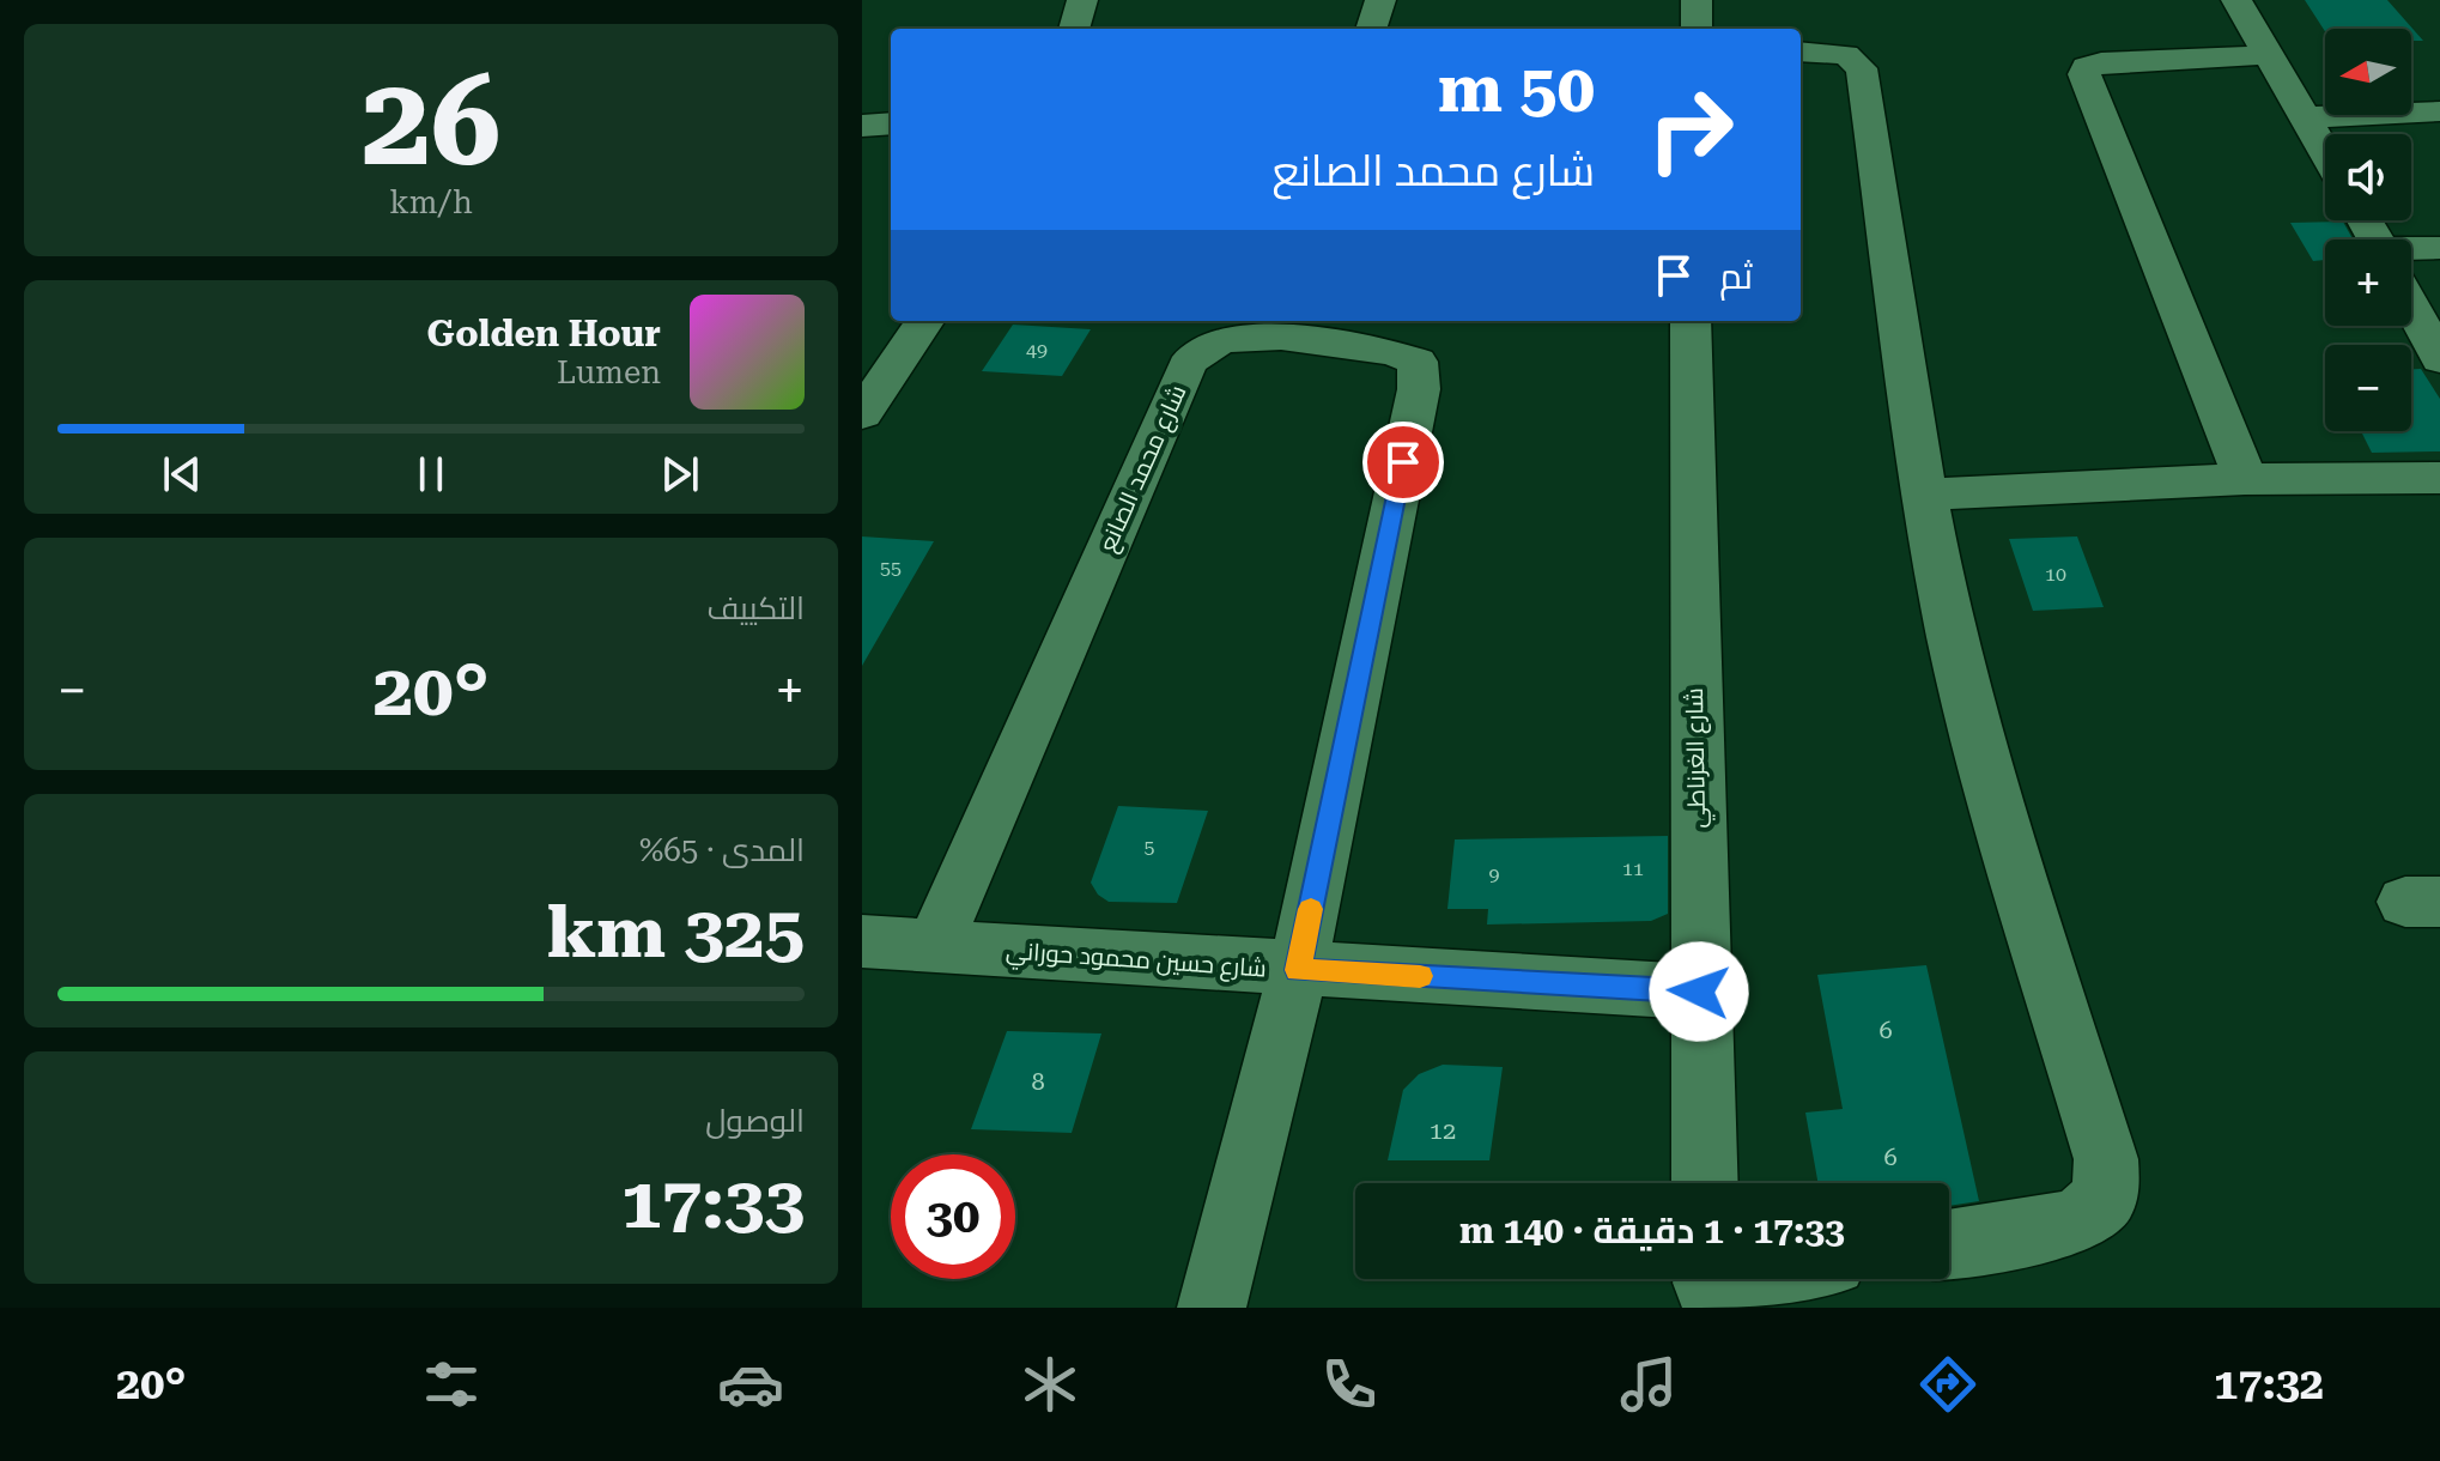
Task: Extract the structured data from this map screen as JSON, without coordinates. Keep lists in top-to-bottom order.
{
  "streets": {
    "street": ["شارع محمد الصانع", "شارع الغرناطي", "شارع حسين محمود حوراني"]
  },
  "crossings": [
    ["شارع محمد الصانع", "شارع حسين محمود حوراني"],
    ["شارع الغرناطي", "شارع حسين محمود حوراني"]
  ],
  "house_numbers": [
    "49",
    "55",
    "10",
    "5",
    "11",
    "9",
    "6",
    "8",
    "12",
    "6"
  ],
  "north": "left",
  "page": {
    "tile": [
      ["26", "km/h"],
      "التكييف",
      ["المدى · 65%", "325 km"],
      ["الوصول", "17:33"]
    ],
    "map_buttons": ["+", "−"],
    "turn": ["50 m", "شارع محمد الصانع"],
    "then": "ثم",
    "song": ["Golden Hour", "Lumen"],
    "heat": ["−", "20°", "+"],
    "limit": "30",
    "trip": "17:33 · 1 دقيقة · 140 m",
    "tabs": ["17:32", "20°"]
  }
}
